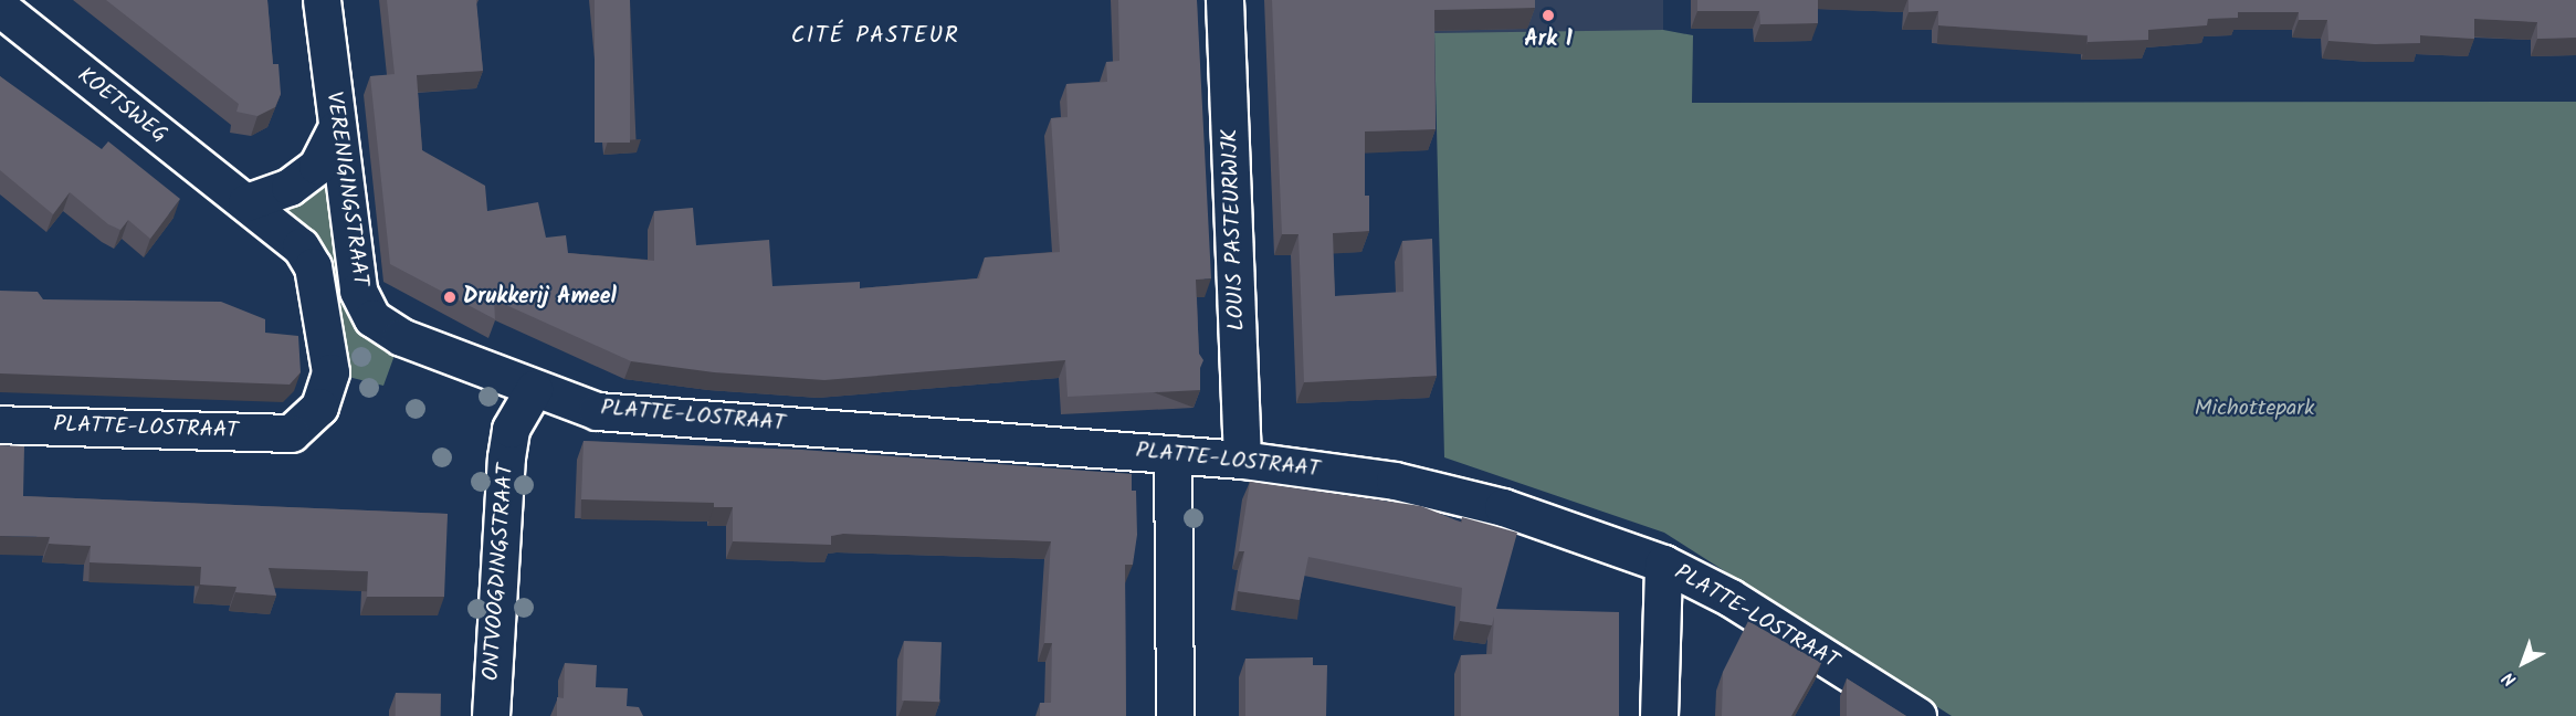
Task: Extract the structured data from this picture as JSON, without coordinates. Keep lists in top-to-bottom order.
{
  "streets": {
    "street": [
      "KOETSWEG",
      "VERENIGINGSTRAAT",
      "LOUIS PASTEURWIJK",
      "PLATTE-LOSTRAAT",
      "ONTVOOGDINGSTRAAT"
    ]
  },
  "crossings": [
    ["KOETSWEG", "PLATTE-LOSTRAAT"],
    ["VERENIGINGSTRAAT", "PLATTE-LOSTRAAT"],
    ["VERENIGINGSTRAAT", "ONTVOOGDINGSTRAAT"],
    ["LOUIS PASTEURWIJK", "PLATTE-LOSTRAAT"],
    ["PLATTE-LOSTRAAT", "ONTVOOGDINGSTRAAT"]
  ],
  "districts": ["CITÉ PASTEUR"],
  "parks": ["Michottepark"],
  "places": ["Ark 1", "Drukkerij Ameel"],
  "north": "bottom left"
}
